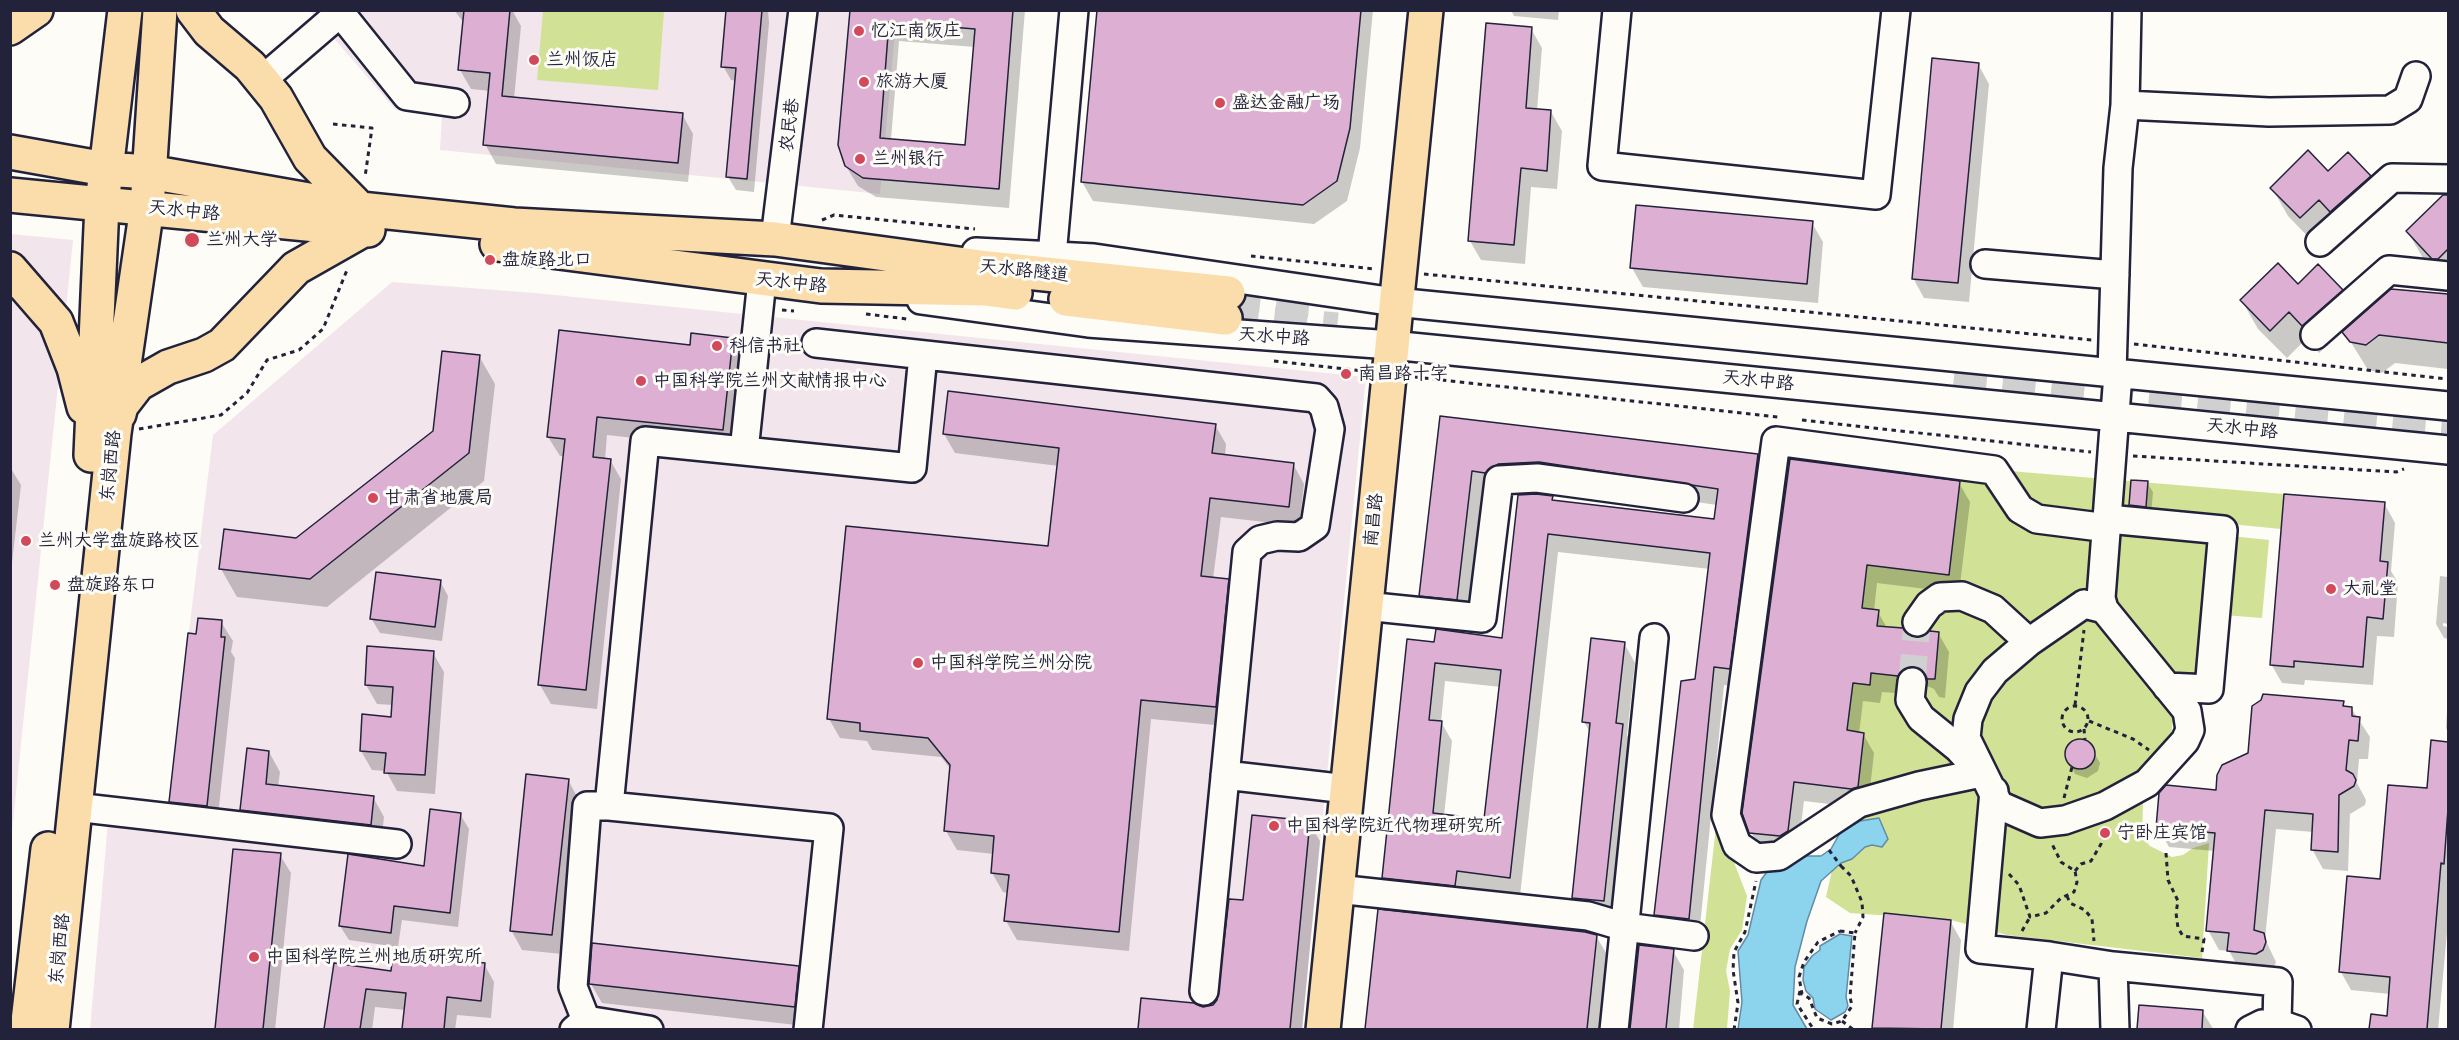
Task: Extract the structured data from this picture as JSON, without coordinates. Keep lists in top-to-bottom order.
{
  "streets": {
    "main road": [
      "天水中路",
      "天水路隧道",
      "东岗西路",
      "南昌路"
    ],
    "street": ["农民巷"]
  },
  "crossings": [
    ["农民巷", "天水中路"],
    ["天水中路", "天水路隧道"],
    ["天水中路", "东岗西路"],
    ["天水中路", "南昌路"]
  ],
  "places": [
    "忆江南饭庄",
    "兰州饭店",
    "旅游大厦",
    "盛达金融广场",
    "兰州银行",
    "兰州大学",
    "盘旋路北口",
    "科信书社",
    "南昌路十字",
    "中国科学院兰州文献情报中心",
    "甘肃省地震局",
    "兰州大学盘旋路校区",
    "盘旋路东口",
    "大礼堂",
    "中国科学院兰州分院",
    "中国科学院近代物理研究所",
    "宁卧庄宾馆",
    "中国科学院兰州地质研究所"
  ]
}
